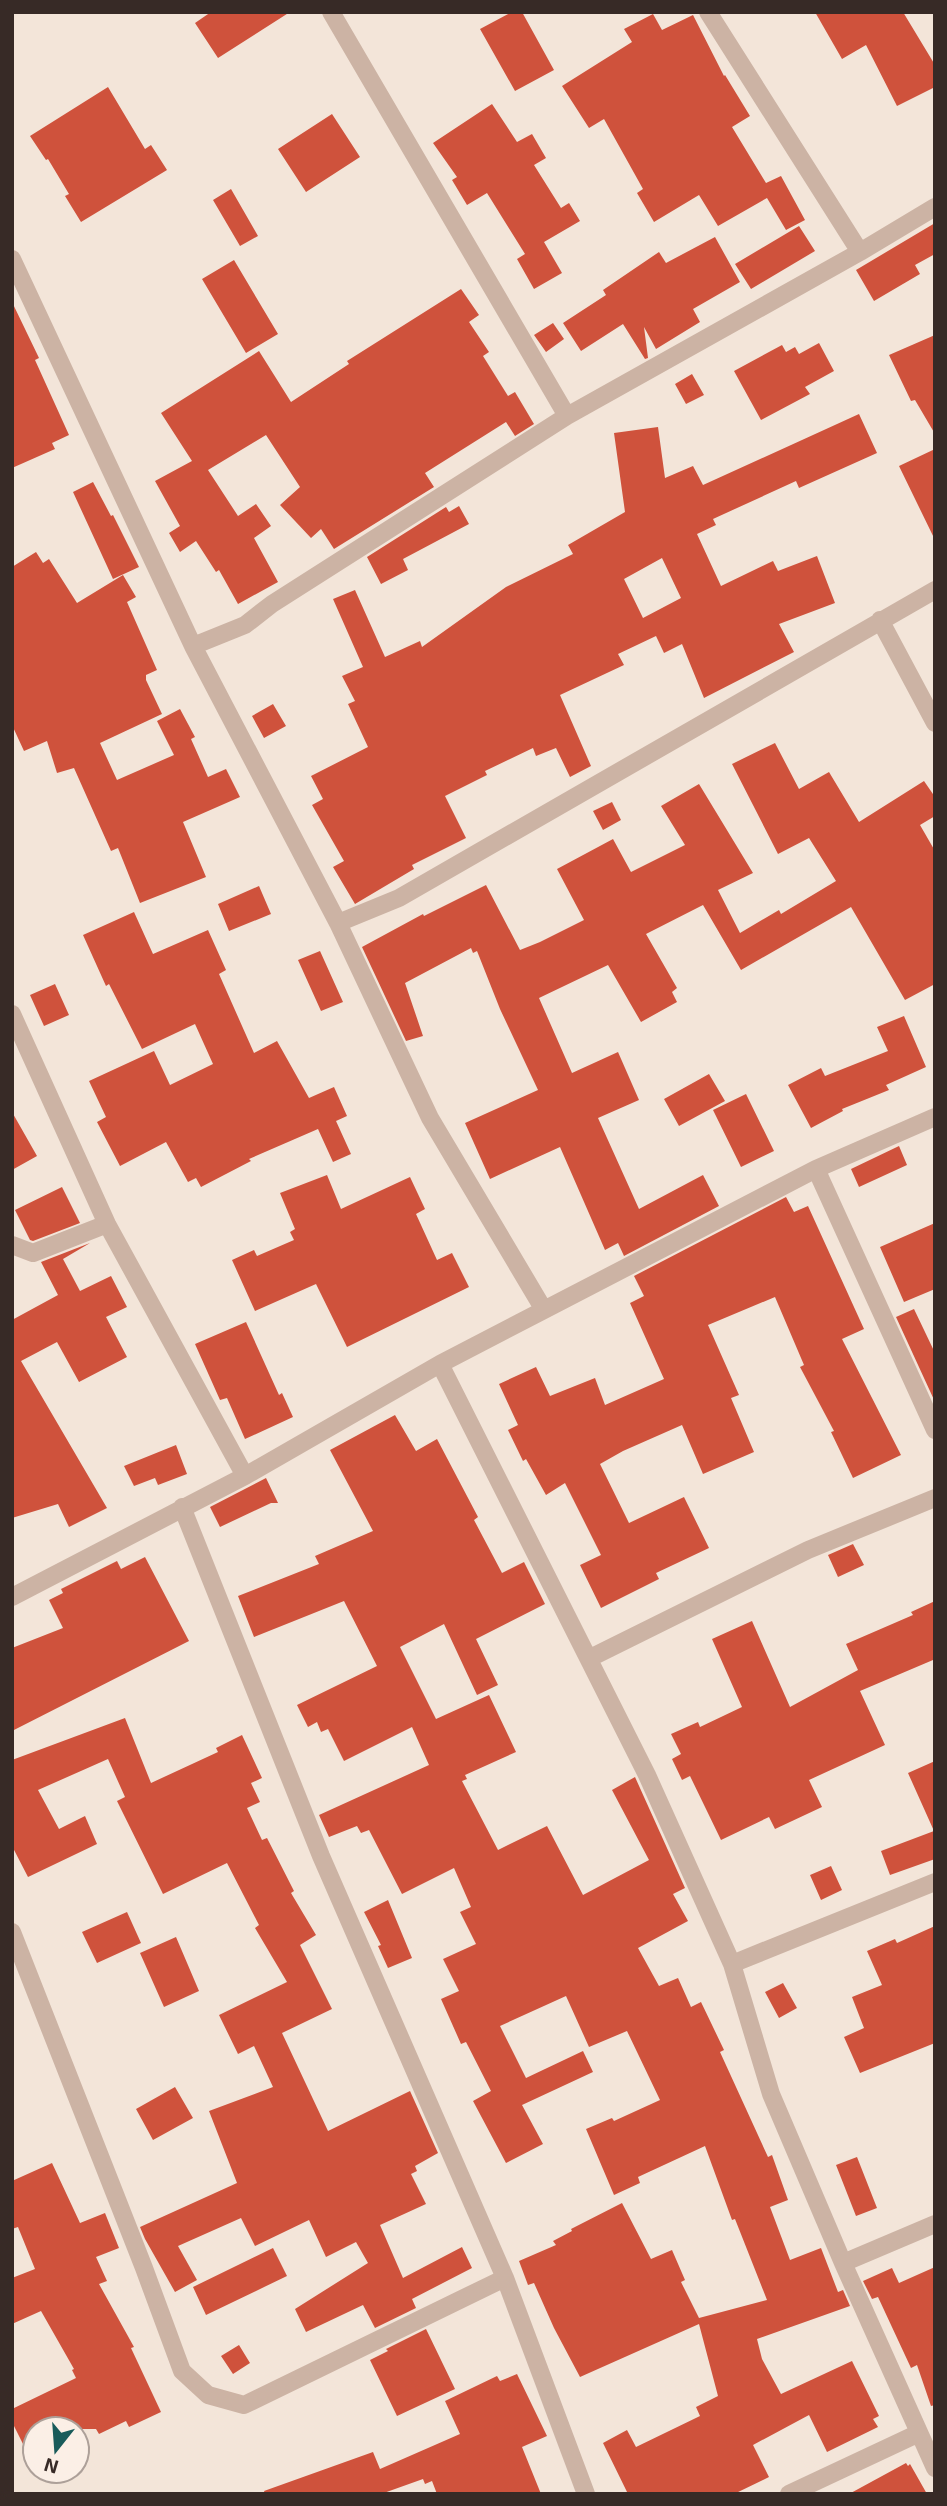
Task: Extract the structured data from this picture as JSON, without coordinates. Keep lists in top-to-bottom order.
{
  "north": "bottom"
}
